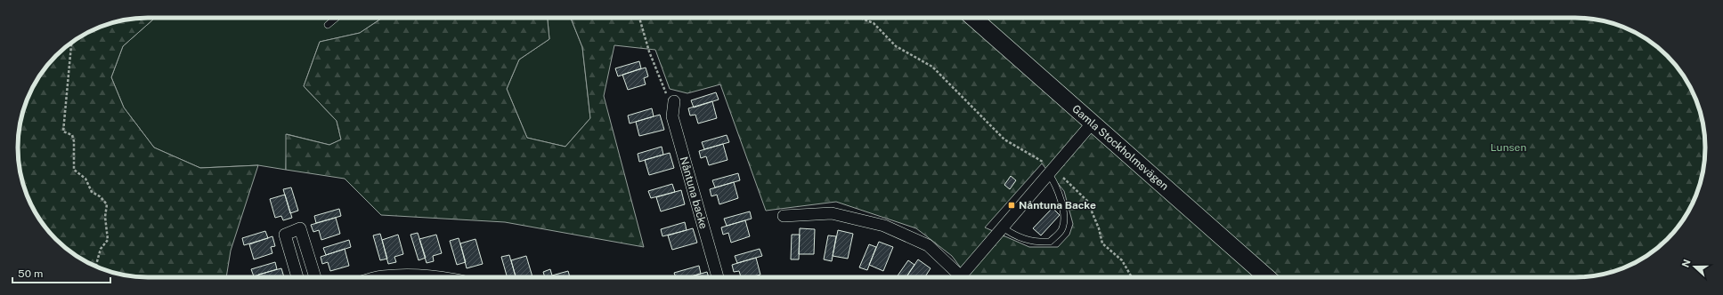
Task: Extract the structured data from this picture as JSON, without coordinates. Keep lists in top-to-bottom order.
{
  "streets": {
    "main road": ["Gamla Stockholmsvägen"],
    "street": ["Nåntuna backe"]
  },
  "parks": ["Lunsen"],
  "places": {
    "transit": ["Nåntuna Backe"]
  },
  "scale_bar": "50 m",
  "north": "left"
}
